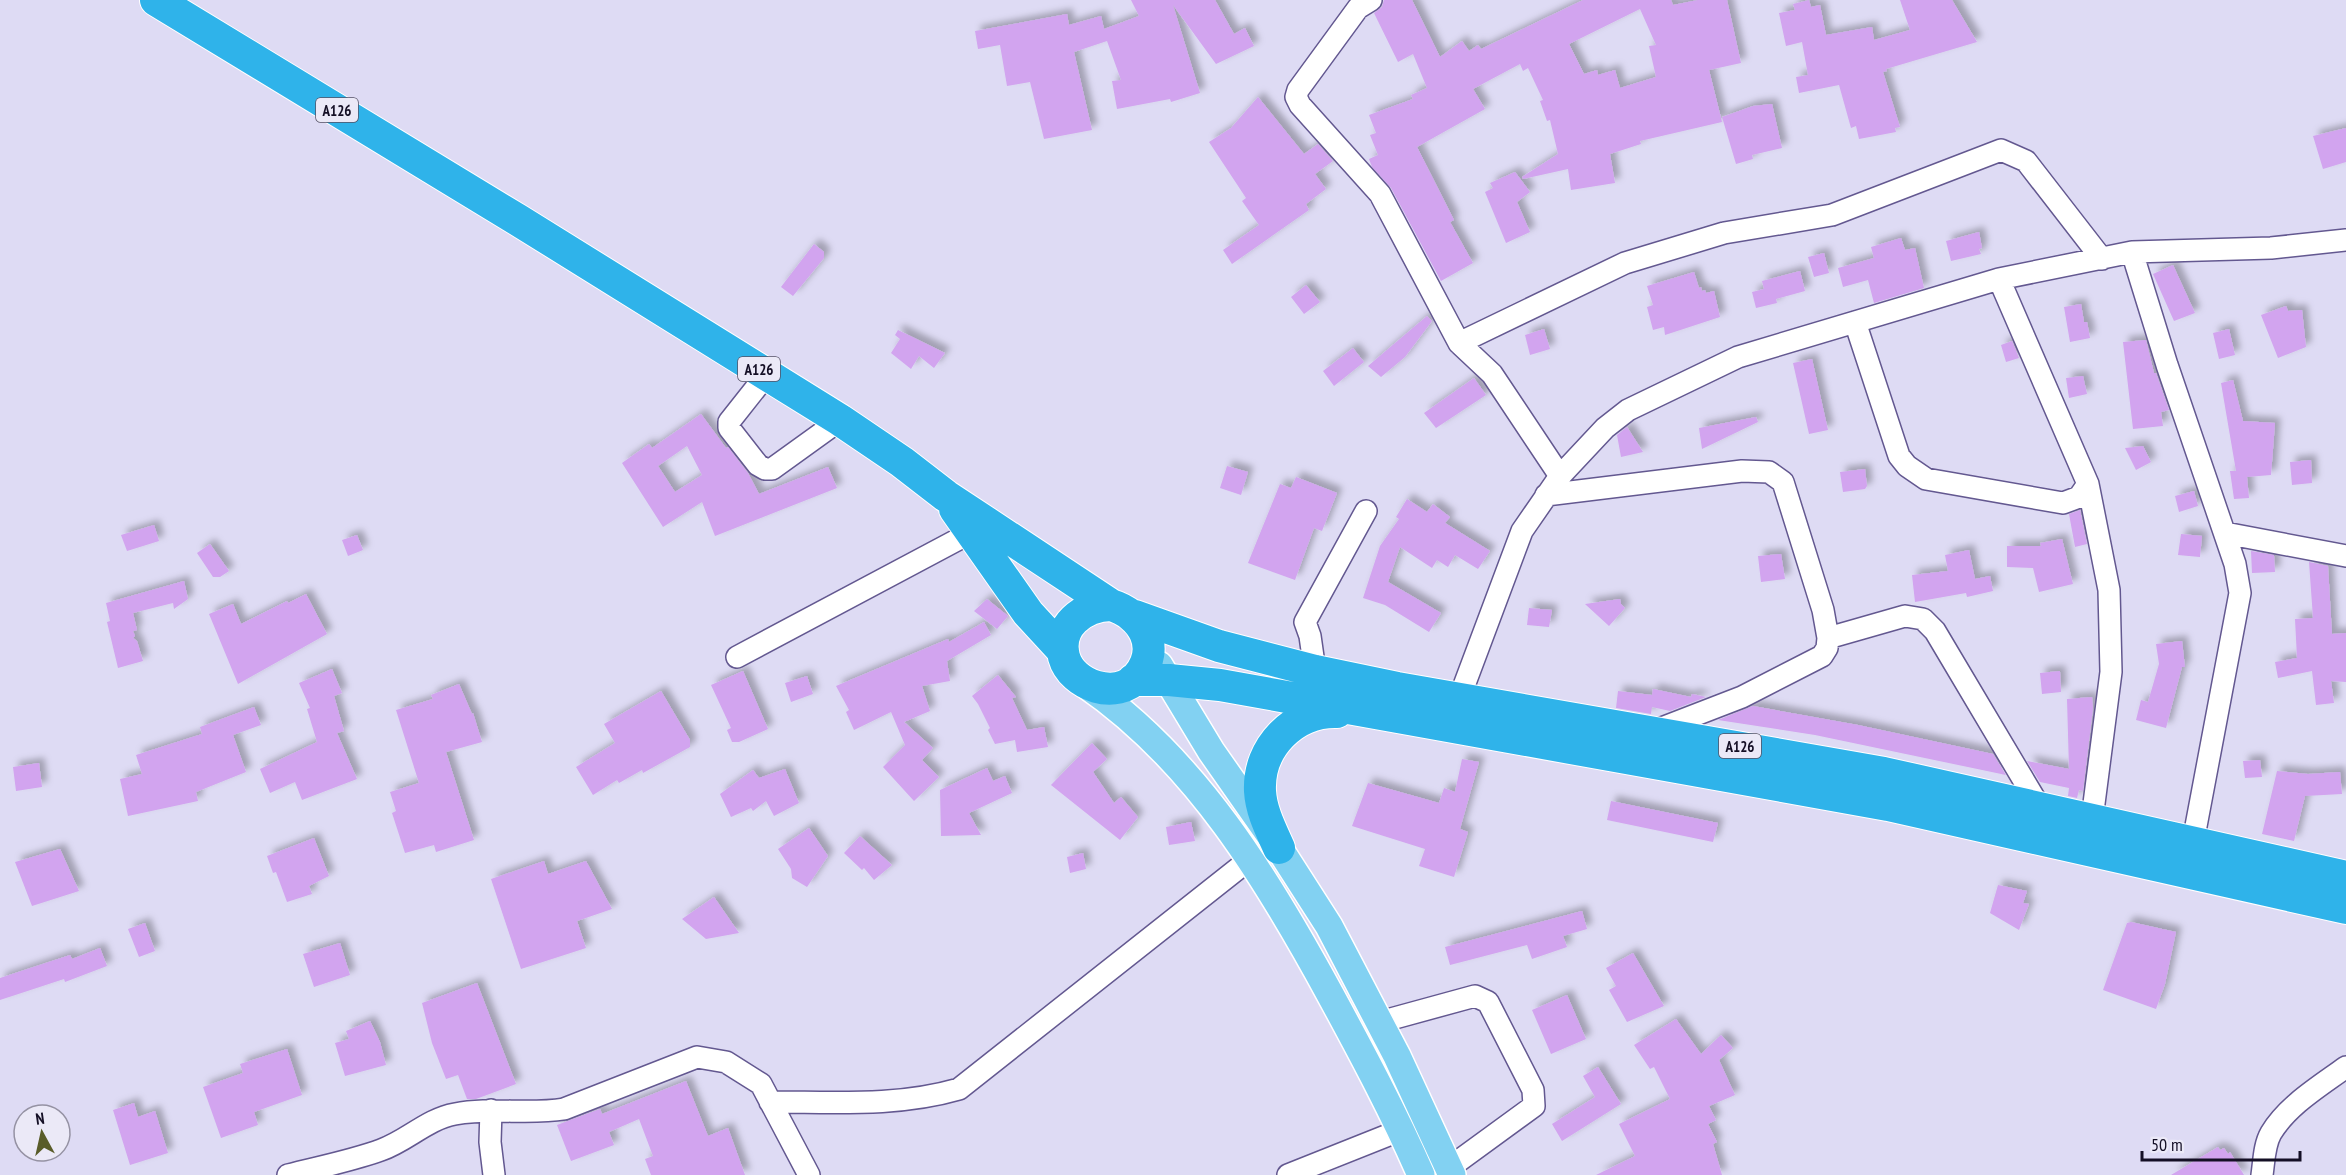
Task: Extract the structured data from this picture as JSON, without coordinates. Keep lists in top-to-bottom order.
{
  "streets": {
    "highway": ["A126"]
  },
  "scale_bar": "50 m",
  "north": "top"
}
